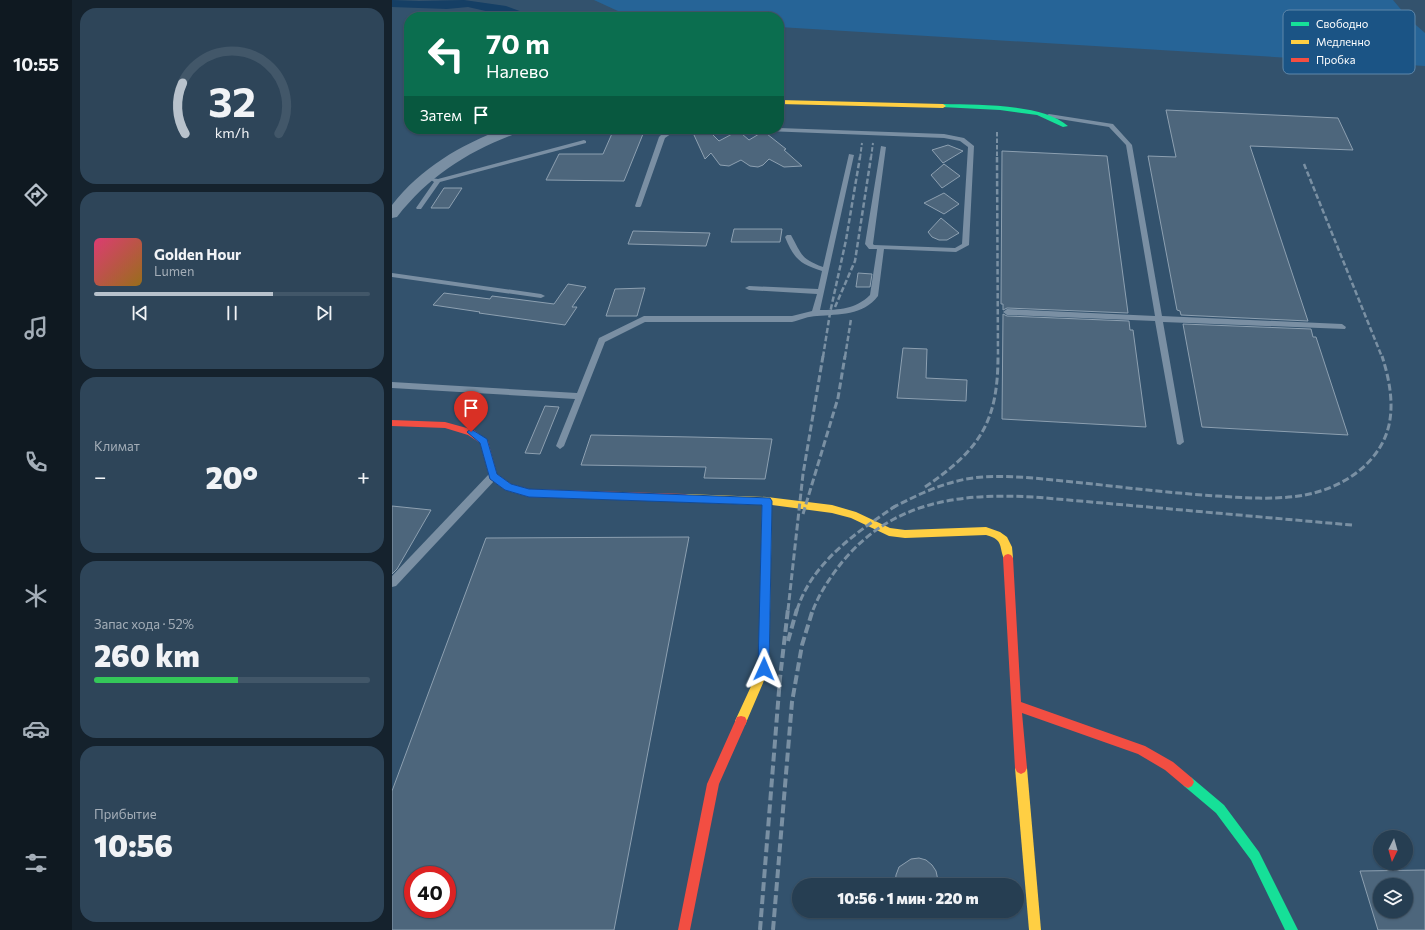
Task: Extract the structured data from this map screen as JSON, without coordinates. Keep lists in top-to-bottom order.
{
  "legend": ["Свободно", "Медленно", "Пробка"],
  "north": "bottom",
  "page": {
    "tabs": "10:55",
    "turn": ["70 m", "Налево"],
    "then": "Затем",
    "song": ["Golden Hour", "Lumen"],
    "tile": [
      "Климат",
      ["Запас хода · 52%", "260 km"],
      ["Прибытие", "10:56"]
    ],
    "heat": ["−", "20°", "+"],
    "limit": "40",
    "trip": "10:56 · 1 мин · 220 m",
    "gauge": ["32", "km/h"]
  }
}
